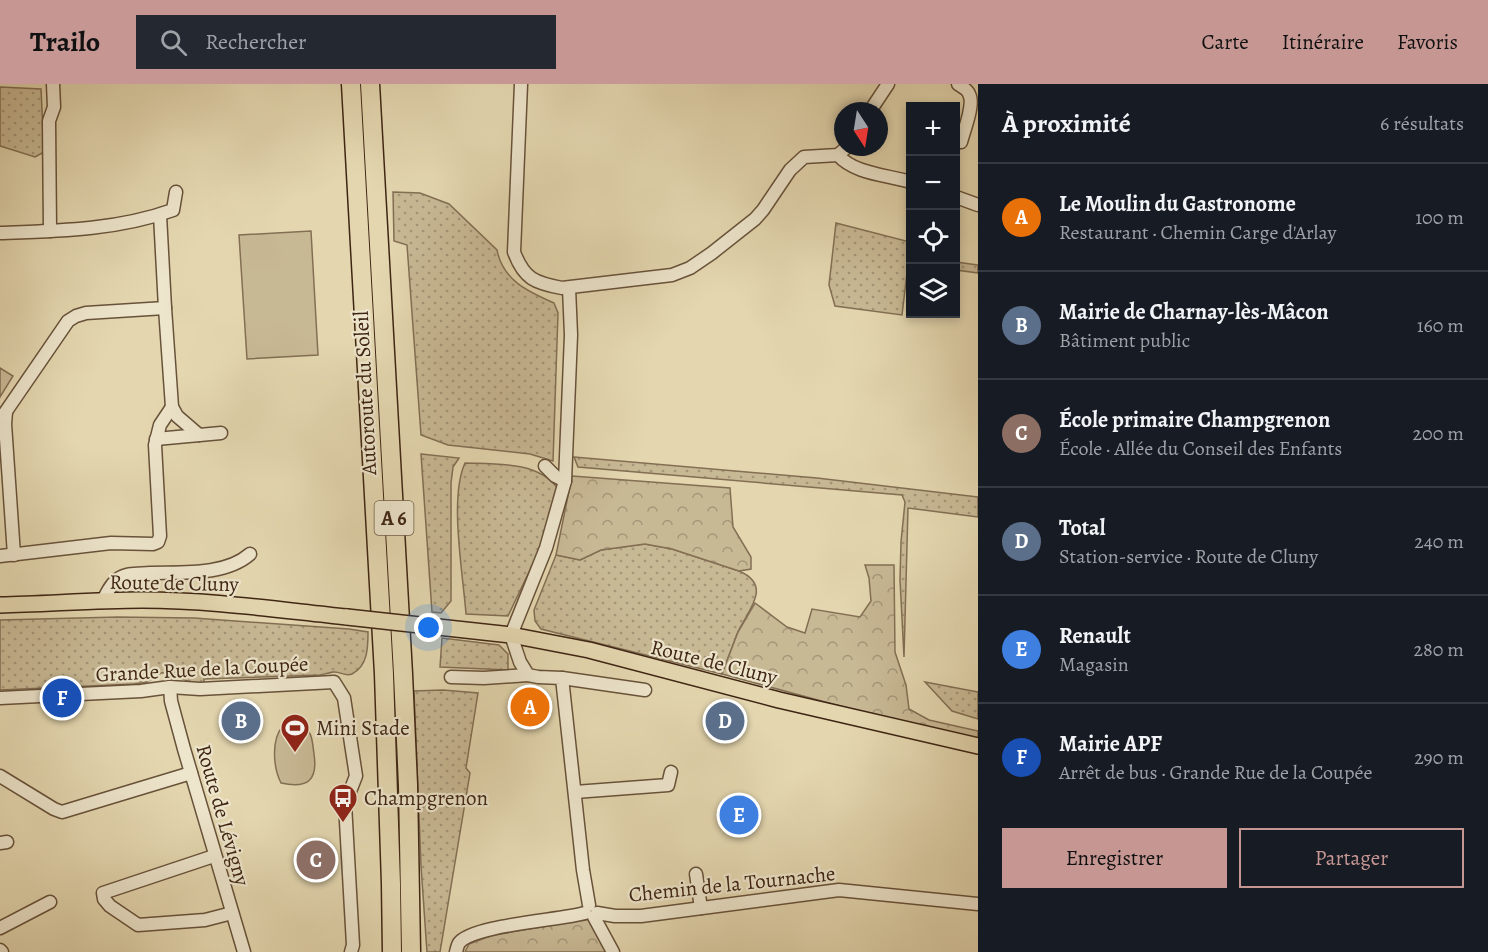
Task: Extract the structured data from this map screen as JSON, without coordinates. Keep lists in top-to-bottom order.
{
  "streets": {
    "highway": ["Autoroute du Soleil", "A 6"],
    "main road": ["Route de Cluny"],
    "street": ["Grande Rue de la Coupée", "Route de Lévigny", "Chemin de la Tournache"]
  },
  "crossings": [
    ["Grande Rue de la Coupée", "Route de Lévigny"]
  ],
  "places": {
    "sports": ["Mini Stade"],
    "bus stop": ["Champgrenon"]
  },
  "north": "bottom",
  "page": {
    "header": "Trailo",
    "search": "Rechercher",
    "nav": ["Carte", "Itinéraire", "Favoris"],
    "heading": ["À proximité", "6 résultats"],
    "map_buttons": ["+", "−"],
    "list": [
      {
        "mark": "A",
        "name": "Le Moulin du Gastronome",
        "note": "Restaurant · Chemin Carge d'Arlay",
        "value": "100 m"
      },
      {
        "mark": "B",
        "name": "Mairie de Charnay-lès-Mâcon",
        "note": "Bâtiment public",
        "value": "160 m"
      },
      {
        "mark": "C",
        "name": "École primaire Champgrenon",
        "note": "École · Allée du Conseil des Enfants",
        "value": "200 m"
      },
      {
        "mark": "D",
        "name": "Total",
        "note": "Station-service · Route de Cluny",
        "value": "240 m"
      },
      {
        "mark": "E",
        "name": "Renault",
        "note": "Magasin",
        "value": "280 m"
      },
      {
        "mark": "F",
        "name": "Mairie APF",
        "note": "Arrêt de bus · Grande Rue de la Coupée",
        "value": "290 m"
      }
    ],
    "pins": [
      "F",
      "A",
      "B",
      "D",
      "E",
      "C"
    ],
    "buttons": ["Enregistrer", "Partager"]
  }
}
